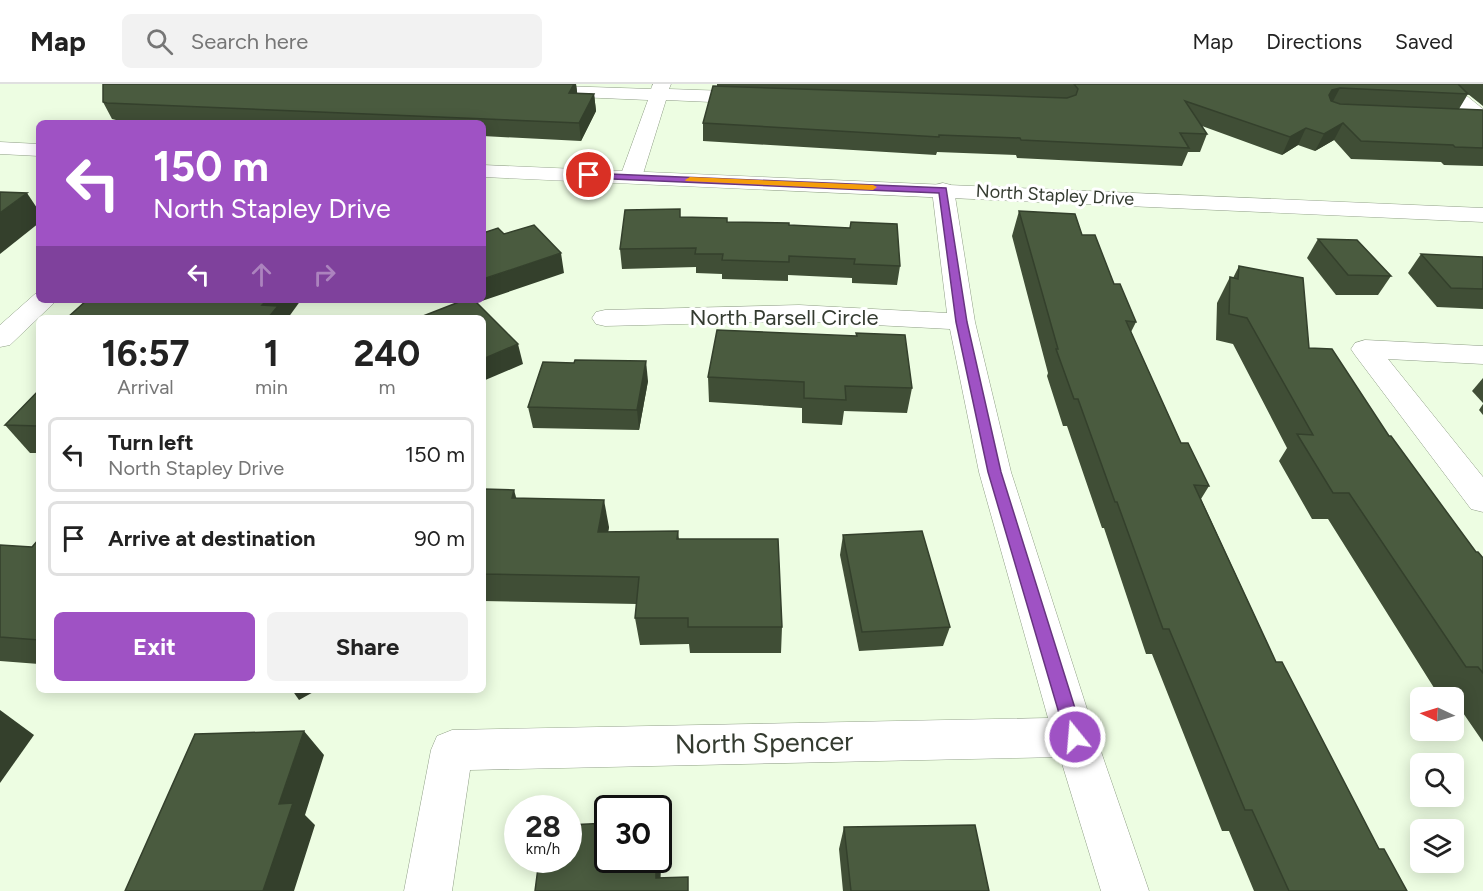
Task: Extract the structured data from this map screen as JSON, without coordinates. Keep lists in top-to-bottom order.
{
  "streets": {
    "street": ["North Stapley Drive", "North Parsell Circle", "North Spencer"]
  },
  "north": "left",
  "page": {
    "header": "Map",
    "search": "Search here",
    "nav": ["Map", "Directions", "Saved"],
    "turn": ["150 m", "North Stapley Drive"],
    "eta": [
      "16:57",
      "Arrival",
      "1",
      "min",
      "240",
      "m"
    ],
    "list": [
      {
        "name": "Turn left",
        "note": "North Stapley Drive",
        "value": "150 m"
      },
      {
        "name": "Arrive at destination",
        "value": "90 m"
      }
    ],
    "buttons": ["Exit", "Share"],
    "speed": "28 km/h",
    "limit": "30"
  }
}
